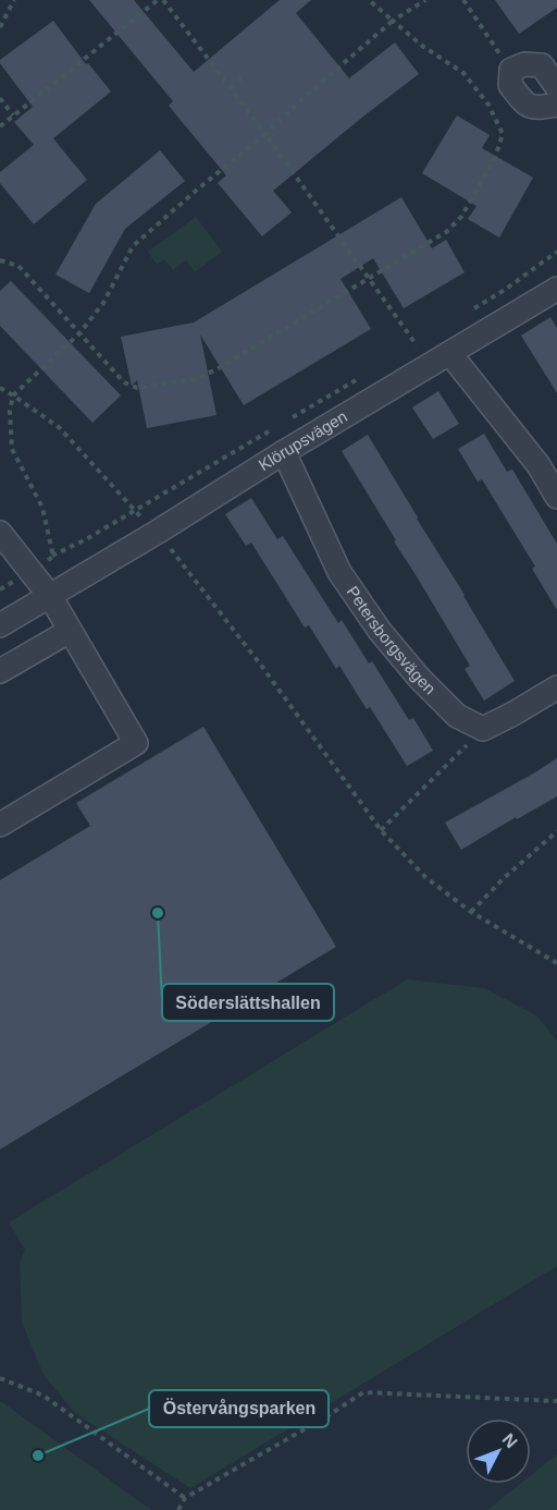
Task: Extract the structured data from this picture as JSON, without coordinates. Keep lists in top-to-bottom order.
{
  "streets": {
    "street": ["Klörupsvägen", "Petersborgsvägen"]
  },
  "crossings": [
    ["Klörupsvägen", "Petersborgsvägen"]
  ],
  "places": ["Söderslättshallen", "Östervångsparken"],
  "north": "top right"
}
